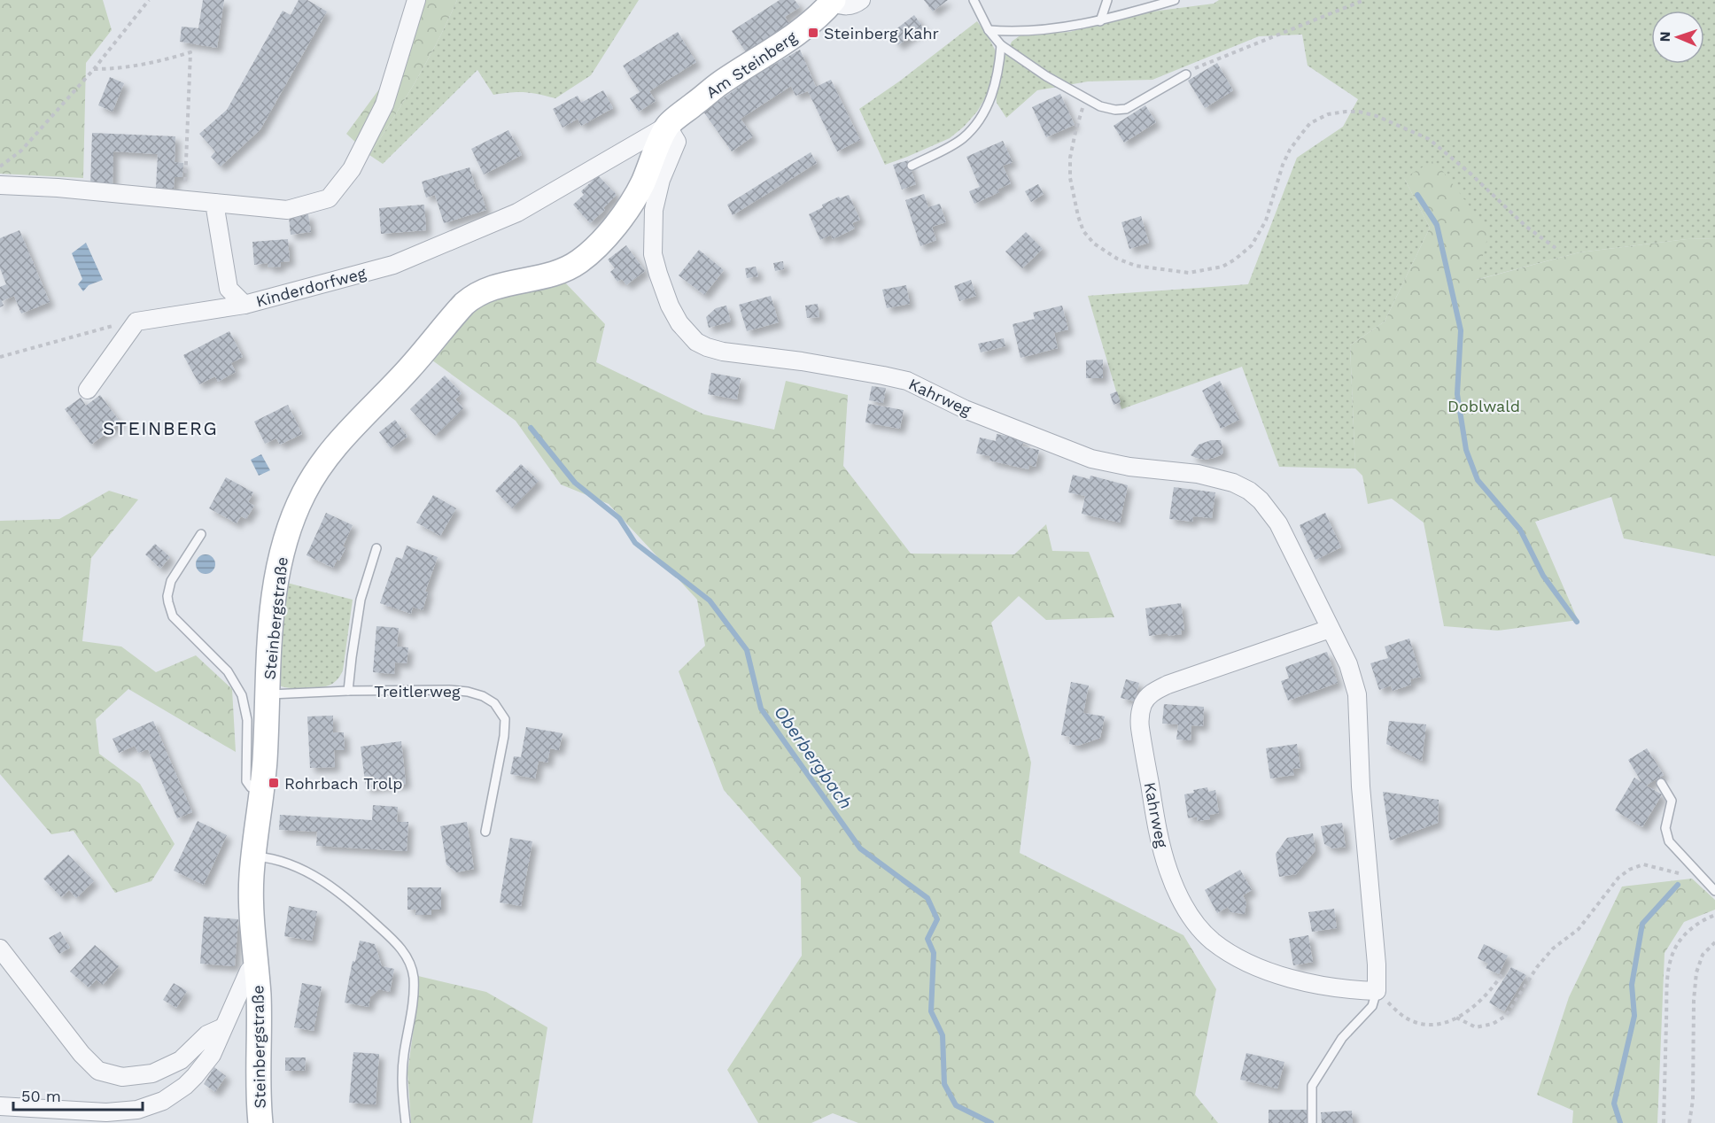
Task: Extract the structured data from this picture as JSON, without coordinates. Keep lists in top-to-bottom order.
{
  "streets": {
    "main road": ["Am Steinberg", "Steinbergstraße"],
    "street": ["Kinderdorfweg", "Kahrweg"],
    "lane": ["Treitlerweg"]
  },
  "crossings": [
    ["Am Steinberg", "Kinderdorfweg"],
    ["Am Steinberg", "Kahrweg"],
    ["Am Steinberg", "Steinbergstraße"],
    ["Kinderdorfweg", "Kahrweg"],
    ["Kinderdorfweg", "Steinbergstraße"],
    ["Kahrweg", "Steinbergstraße"],
    ["Steinbergstraße", "Treitlerweg"]
  ],
  "districts": ["STEINBERG"],
  "water": ["Oberbergbach"],
  "parks": ["Doblwald"],
  "places": {
    "transit": ["Steinberg Kahr", "Rohrbach Trolp"]
  },
  "scale_bar": "50 m",
  "north": "left"
}
